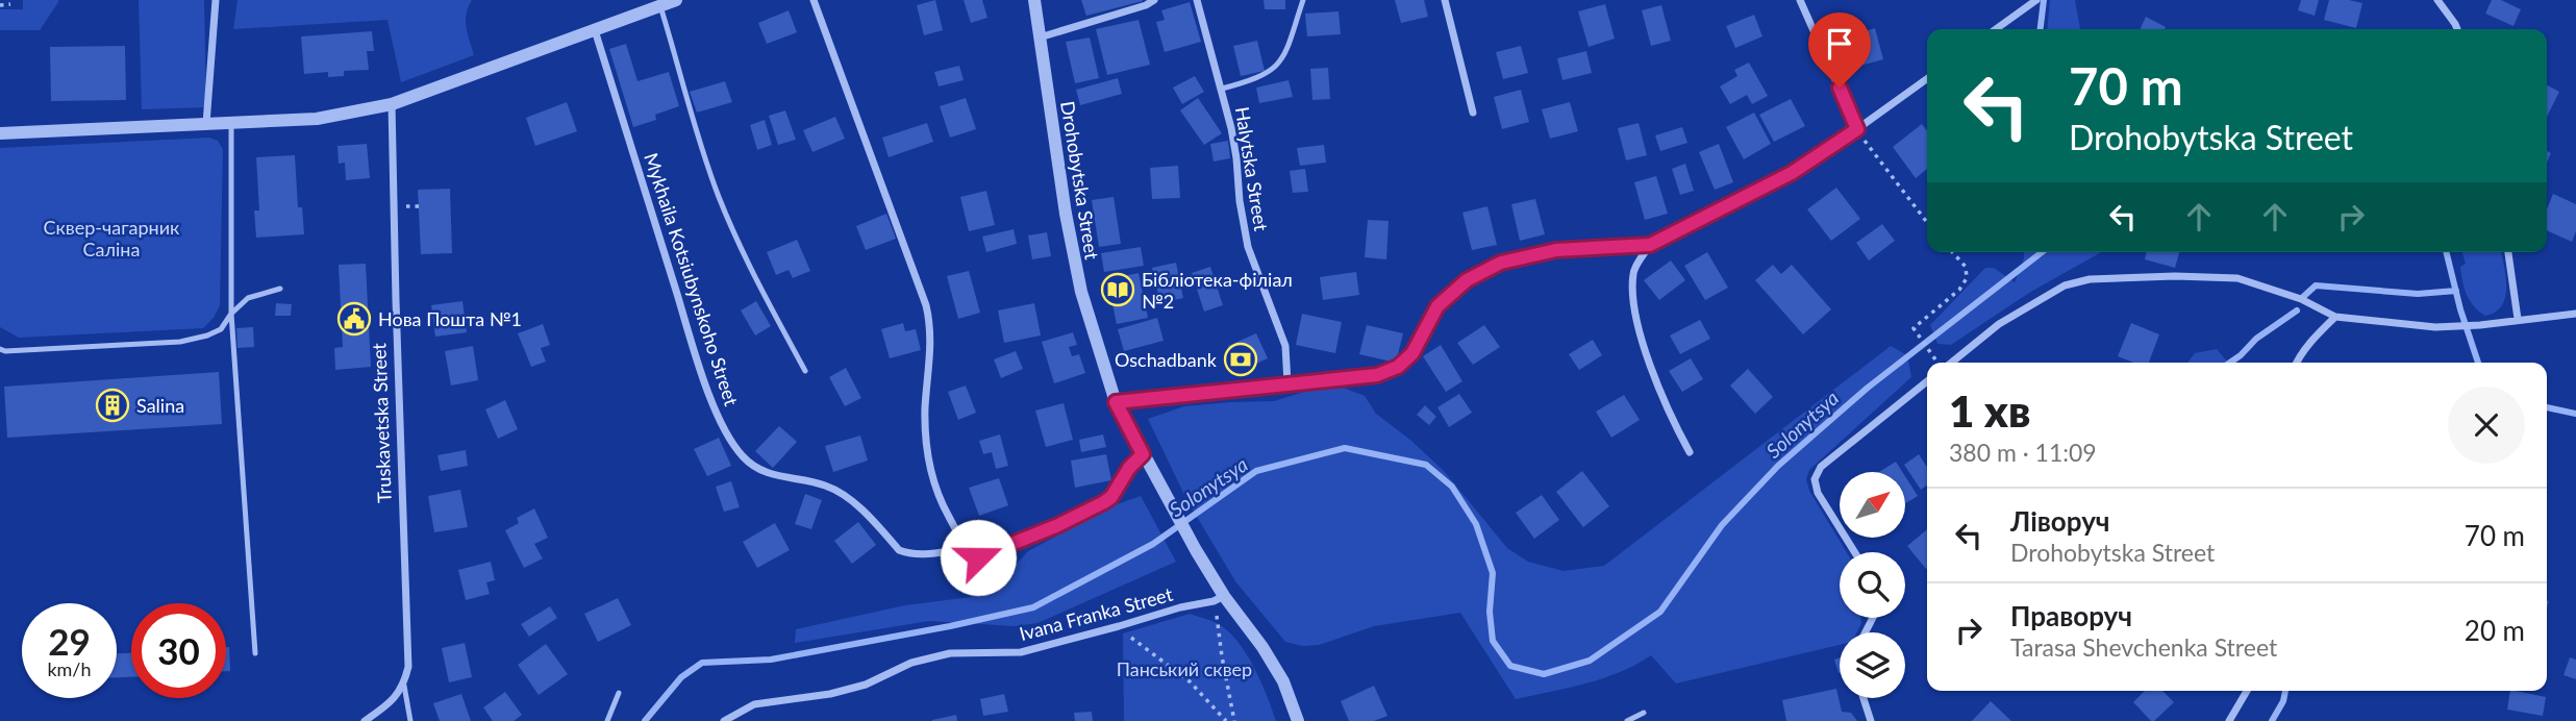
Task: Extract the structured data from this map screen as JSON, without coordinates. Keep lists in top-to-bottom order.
{
  "streets": {
    "street": [
      "Halytska Street",
      "Drohobytska Street",
      "Mykhaila Kotsiubynskoho Street",
      "Truskavetska Street",
      "Ivana Franka Street"
    ]
  },
  "crossings": [
    ["Drohobytska Street", "Mykhaila Kotsiubynskoho Street"],
    ["Drohobytska Street", "Ivana Franka Street"]
  ],
  "water": ["Solonytsya"],
  "parks": ["Сквер-чагарник Саліна", "Панський сквер"],
  "places": {
    "library": ["Бібліотека-філіал №2"],
    "public building": ["Нова Пошта №1"],
    "bank": ["Oschadbank"],
    "building": ["Salina"]
  },
  "north": "top right",
  "page": {
    "turn": ["70 m", "Drohobytska Street"],
    "heading": ["1 хв", "380 m · 11:09"],
    "list": [
      {
        "name": "Ліворуч",
        "note": "Drohobytska Street",
        "value": "70 m"
      },
      {
        "name": "Праворуч",
        "note": "Tarasa Shevchenka Street",
        "value": "20 m"
      }
    ],
    "speed": "29 km/h",
    "limit": "30"
  }
}
